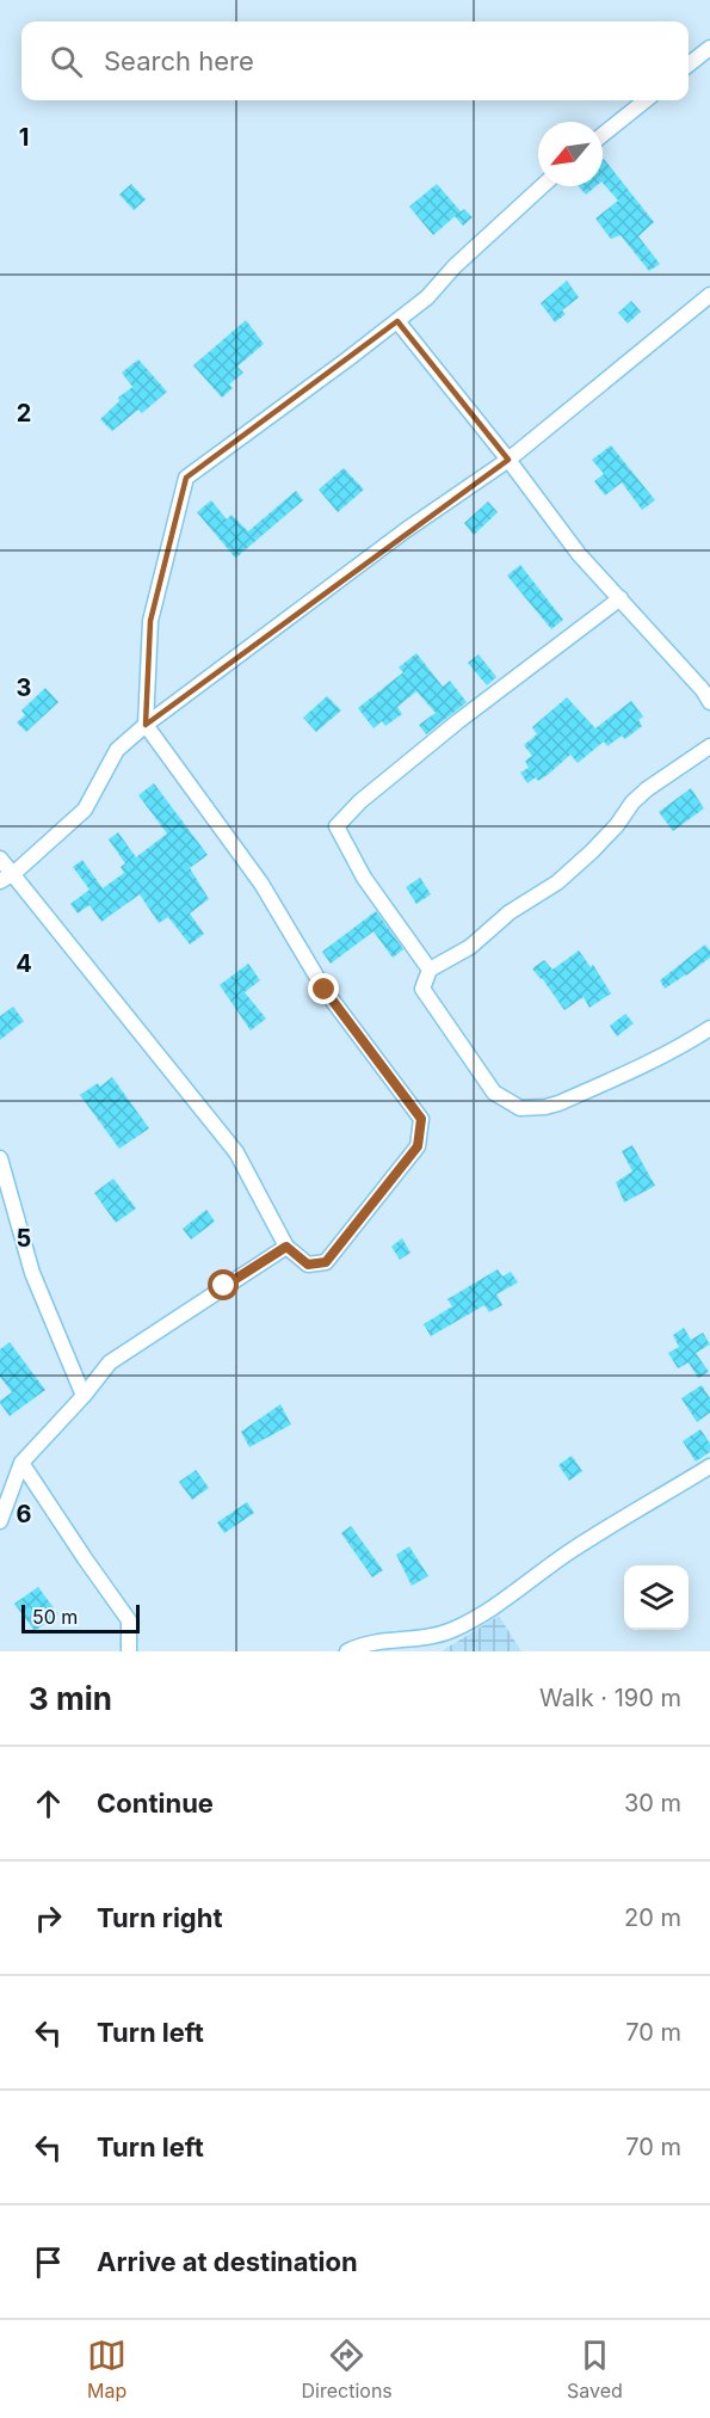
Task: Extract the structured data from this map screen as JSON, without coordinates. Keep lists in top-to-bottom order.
{
  "scale_bar": "50 m",
  "north": "bottom left",
  "page": {
    "search": "Search here",
    "scale": "50 m",
    "heading": ["3 min", "Walk · 190 m"],
    "list": [
      ["Continue", "30 m"],
      ["Turn right", "20 m"],
      ["Turn left", "70 m"],
      ["Turn left", "70 m"],
      "Arrive at destination"
    ],
    "nav": ["Map", "Directions", "Saved"]
  },
  "grid": {
    "rows": [
      "1",
      "2",
      "3",
      "4",
      "5",
      "6"
    ]
  }
}
